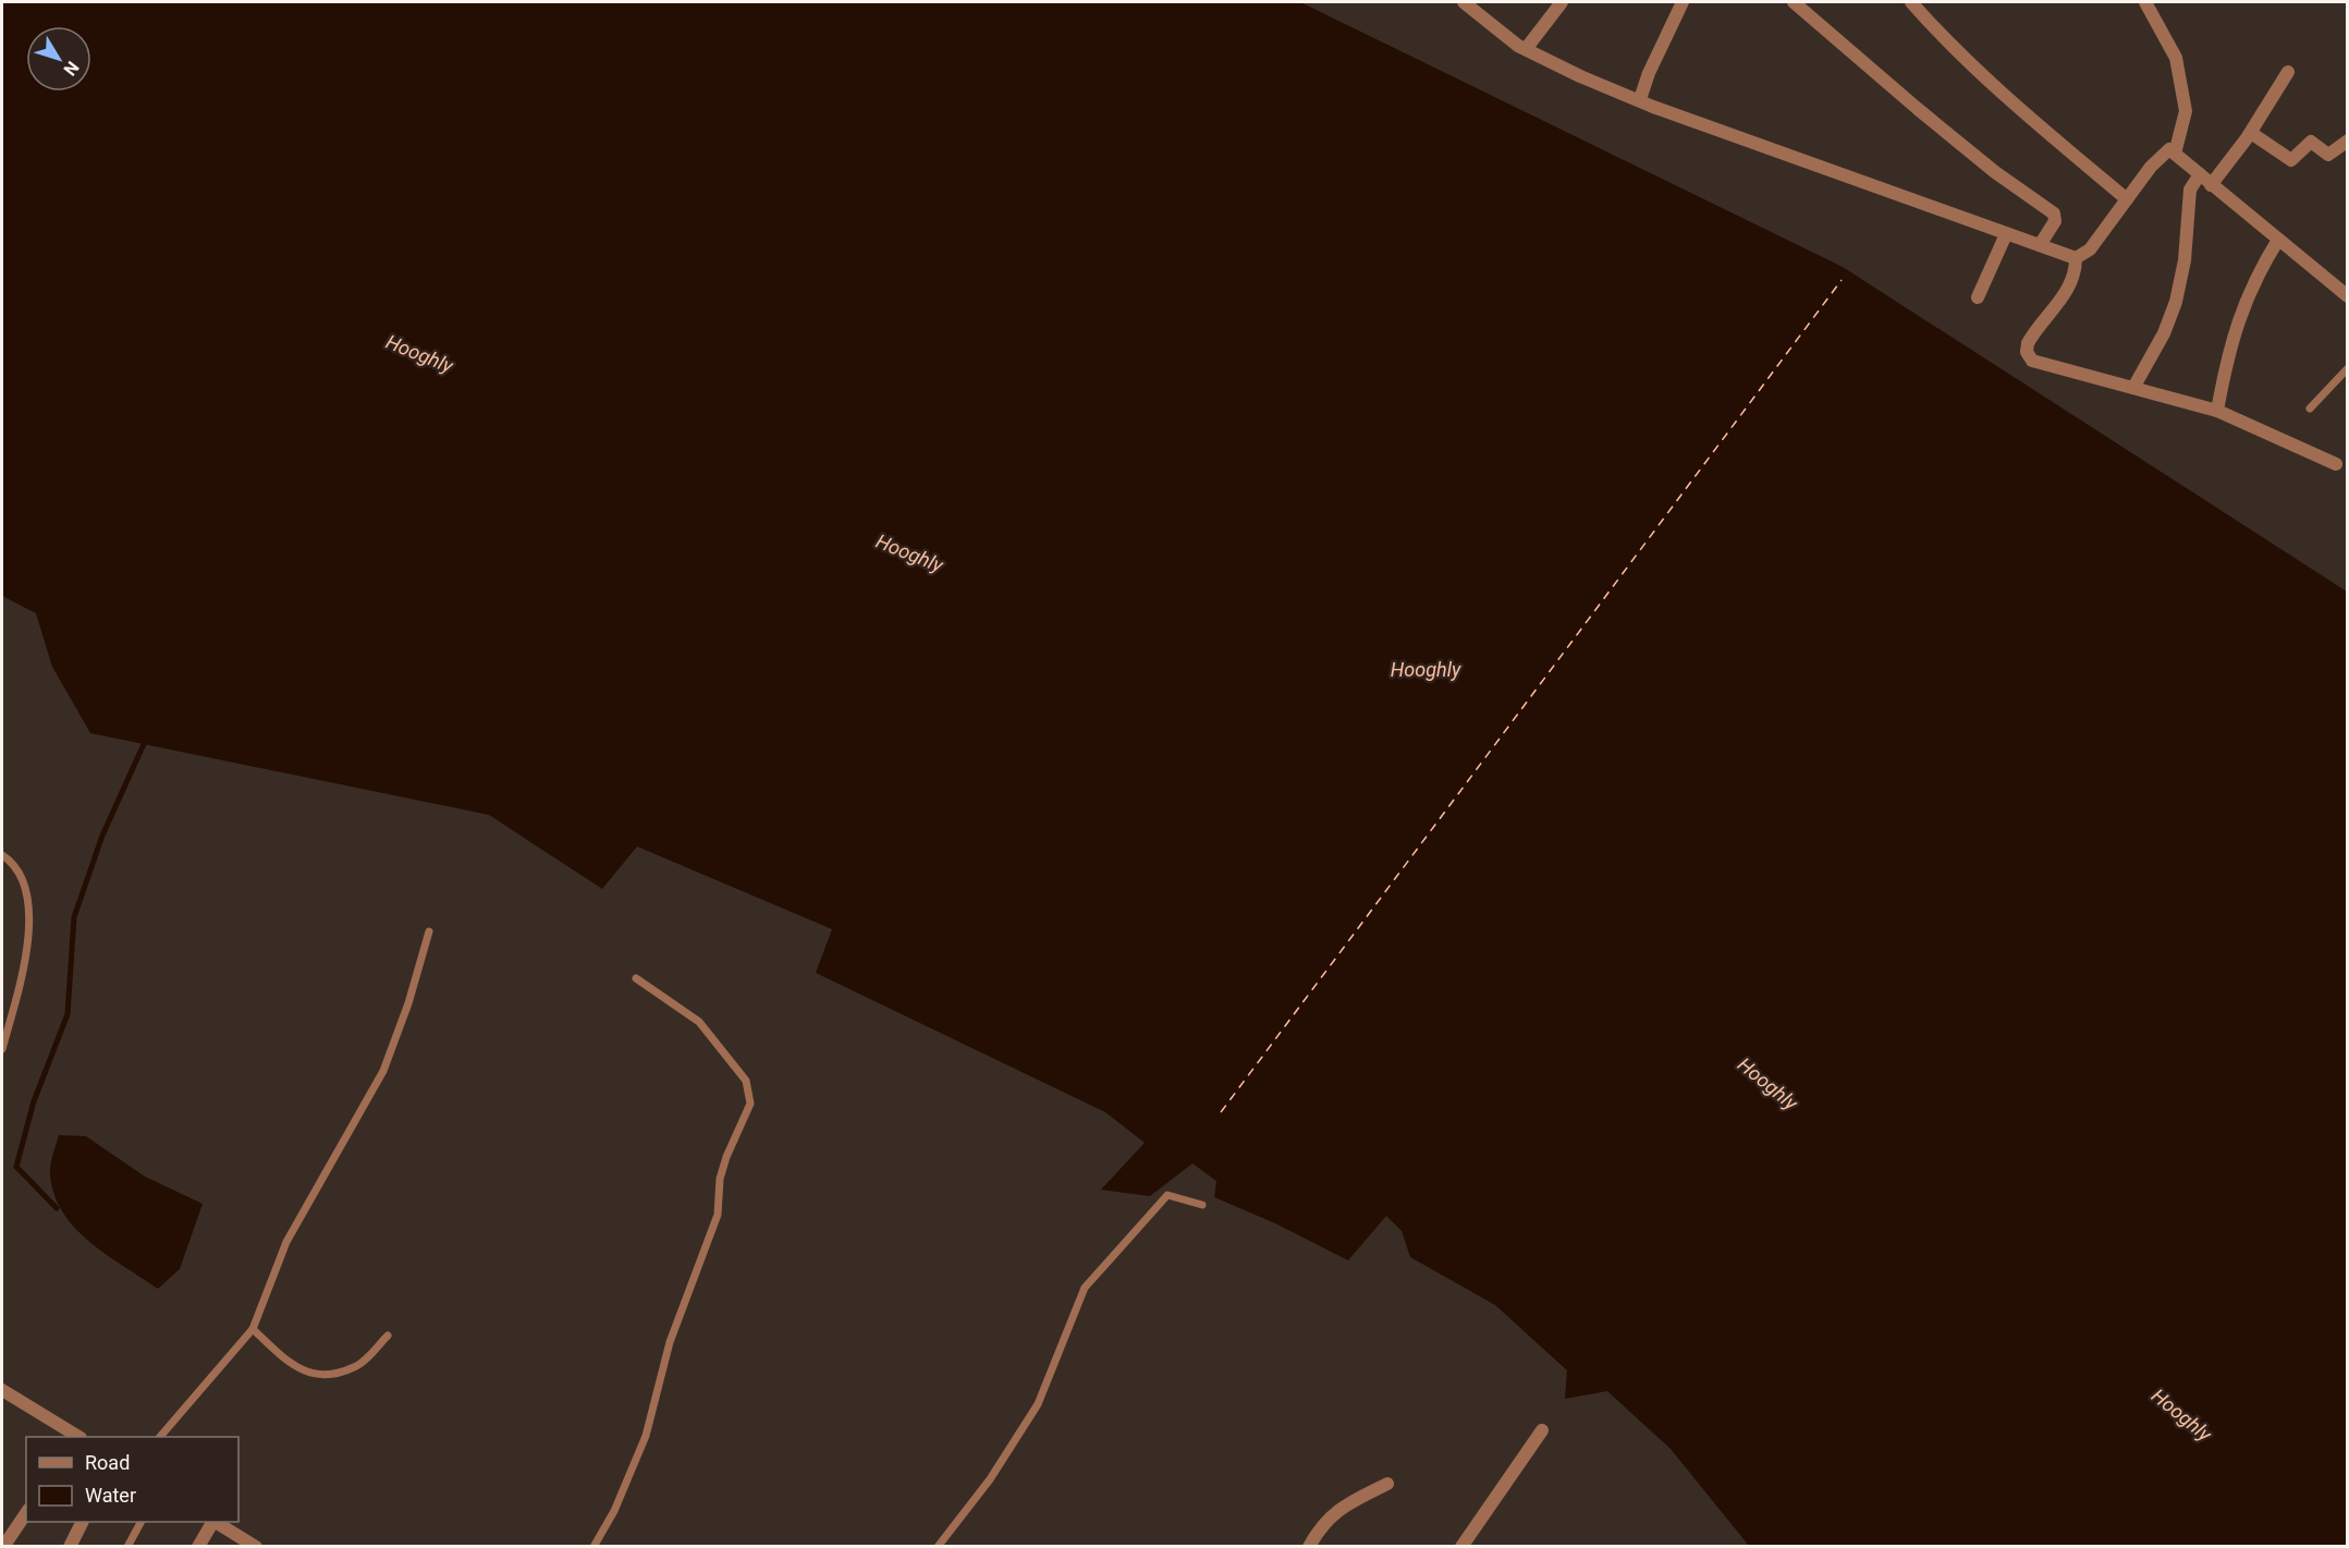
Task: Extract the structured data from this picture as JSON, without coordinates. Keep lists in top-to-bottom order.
{
  "water": ["Hooghly"],
  "legend": ["Road", "Water"],
  "north": "bottom right"
}
